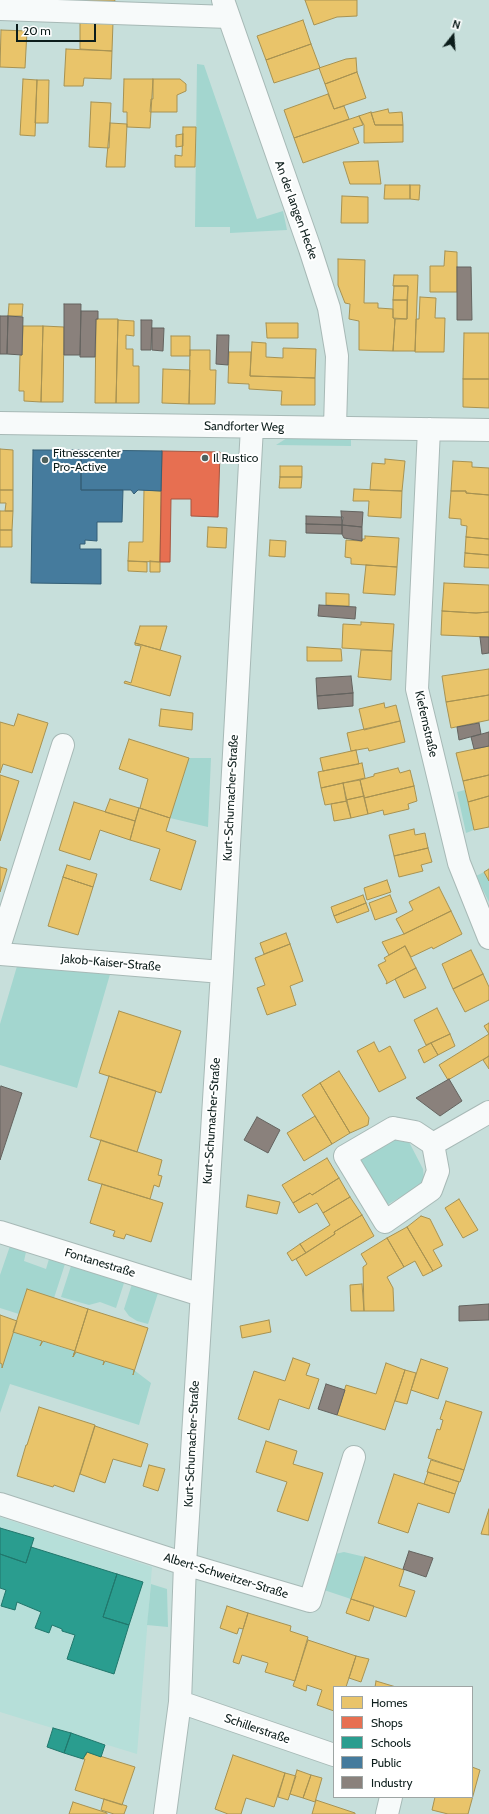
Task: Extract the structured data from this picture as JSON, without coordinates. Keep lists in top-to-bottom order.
{
  "streets": {
    "street": [
      "An der langen Hecke",
      "Sandforter Weg",
      "Kiefernstraße",
      "Kurt-Schumacher-Straße",
      "Jakob-Kaiser-Straße",
      "Fontanestraße",
      "Albert-Schweitzer-Straße",
      "Schillerstraße"
    ]
  },
  "crossings": [
    ["An der langen Hecke", "Sandforter Weg"],
    ["Sandforter Weg", "Kiefernstraße"],
    ["Sandforter Weg", "Kurt-Schumacher-Straße"],
    ["Kurt-Schumacher-Straße", "Jakob-Kaiser-Straße"],
    ["Kurt-Schumacher-Straße", "Fontanestraße"],
    ["Kurt-Schumacher-Straße", "Albert-Schweitzer-Straße"],
    ["Kurt-Schumacher-Straße", "Schillerstraße"]
  ],
  "places": ["Il Rustico", "Fitnesscenter Pro-Active"],
  "legend": [
    "Homes",
    "Shops",
    "Schools",
    "Public",
    "Industry"
  ],
  "scale_bar": "20 m",
  "north": "top"
}
